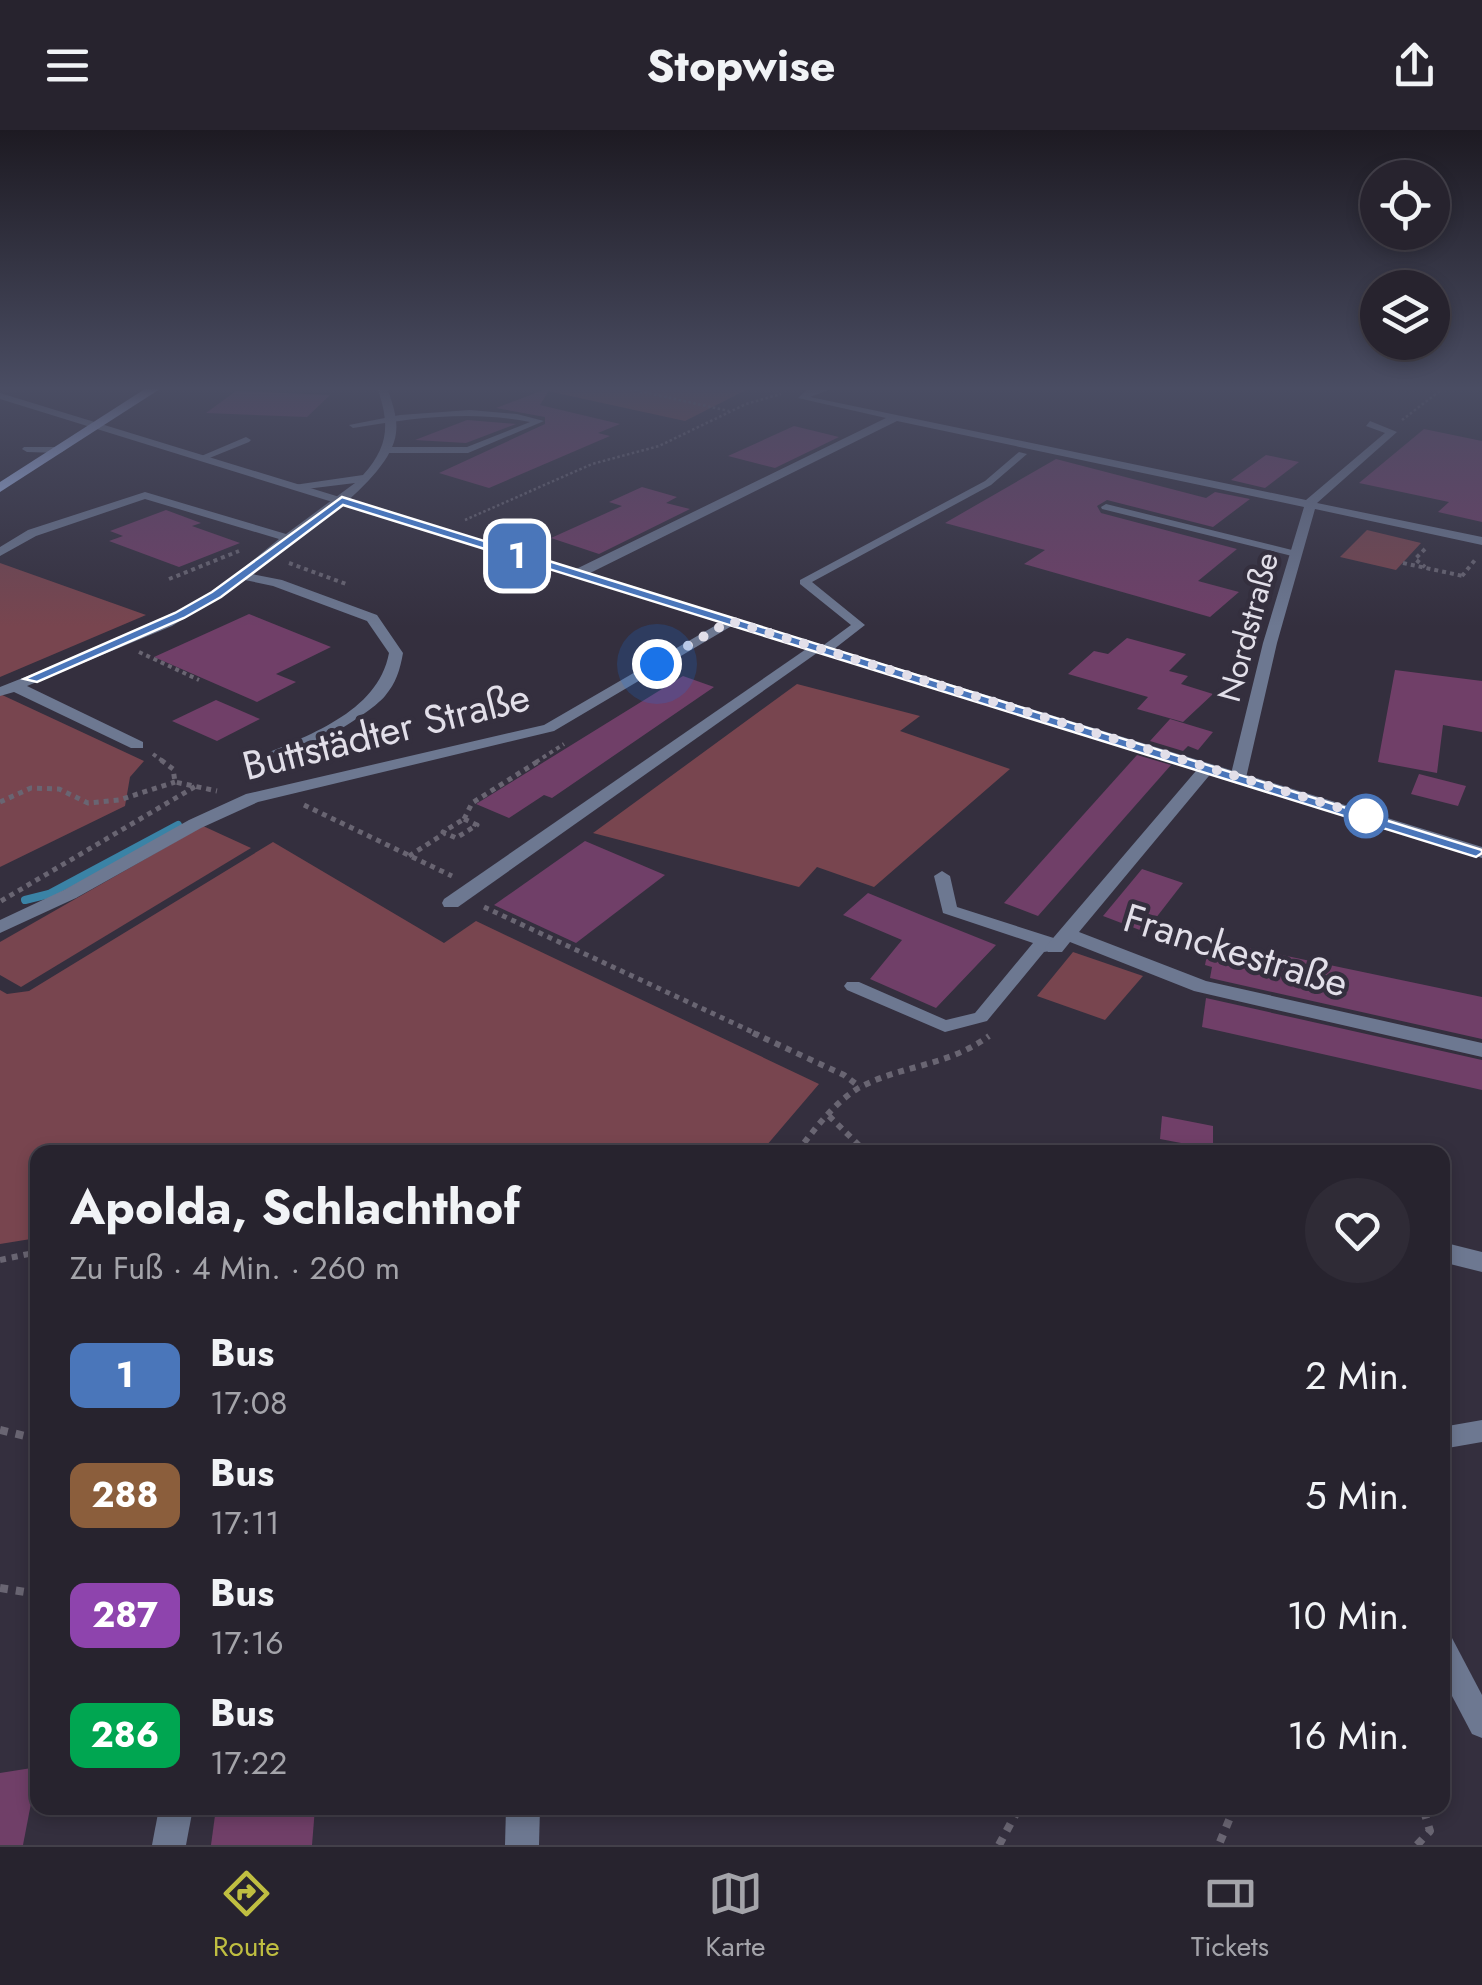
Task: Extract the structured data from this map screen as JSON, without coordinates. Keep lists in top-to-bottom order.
{
  "streets": {
    "street": ["Nordstraße", "Buttstädter Straße", "Franckestraße"]
  },
  "lines": ["bus line 1"],
  "page": {
    "header": "Stopwise",
    "on_map": "1",
    "heading": ["Apolda, Schlachthof", "Zu Fuß · 4 Min. · 260 m"],
    "list": [
      {
        "mark": "1",
        "name": "Bus",
        "note": "17:08",
        "value": "2 Min."
      },
      {
        "mark": "288",
        "name": "Bus",
        "note": "17:11",
        "value": "5 Min."
      },
      {
        "mark": "287",
        "name": "Bus",
        "note": "17:16",
        "value": "10 Min."
      },
      {
        "mark": "286",
        "name": "Bus",
        "note": "17:22",
        "value": "16 Min."
      }
    ],
    "tabs": ["Route", "Karte", "Tickets"]
  }
}
